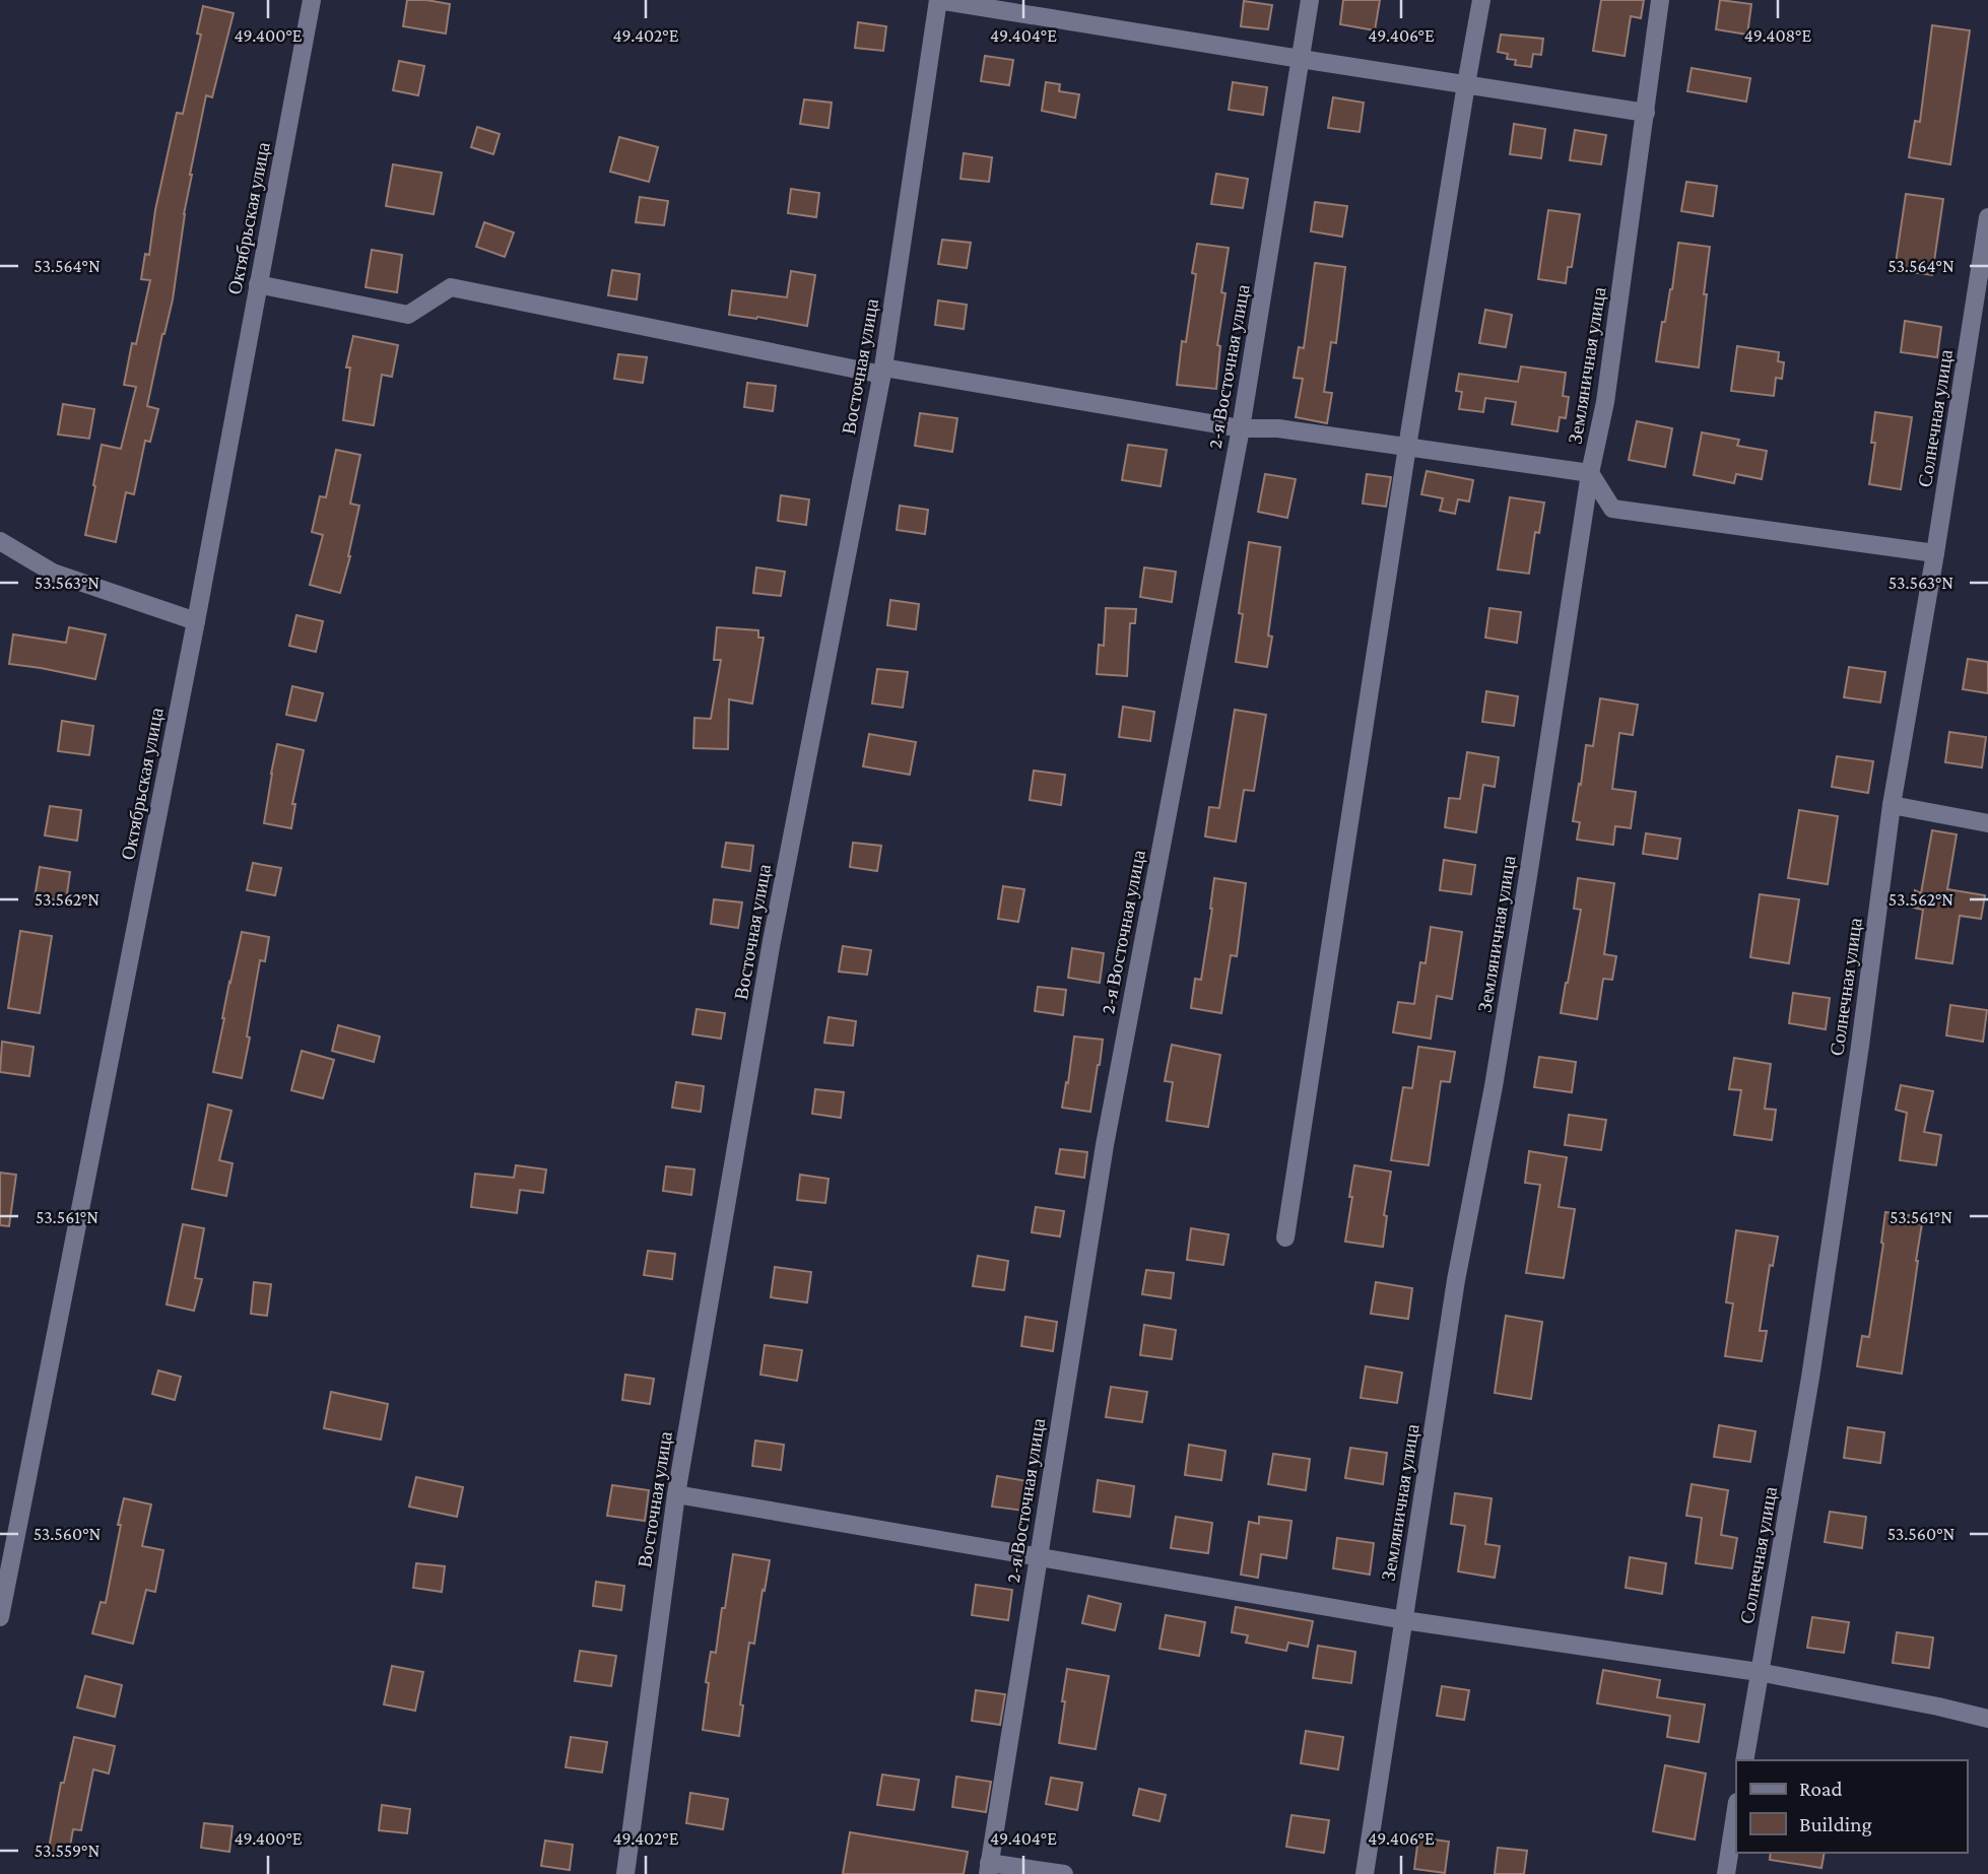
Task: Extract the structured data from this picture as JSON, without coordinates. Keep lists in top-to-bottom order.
{
  "streets": {
    "street": [
      "Октябрьская улица",
      "Земляничная улица",
      "Восточная улица",
      "2-я Восточная улица",
      "Солнечная улица"
    ]
  },
  "legend": ["Road", "Building"],
  "coordinates": [
    "49.400°E",
    "49.402°E",
    "49.404°E",
    "49.406°E",
    "49.408°E",
    "53.564°N",
    "53.563°N",
    "53.562°N",
    "53.561°N",
    "53.560°N",
    "53.559°N"
  ]
}
